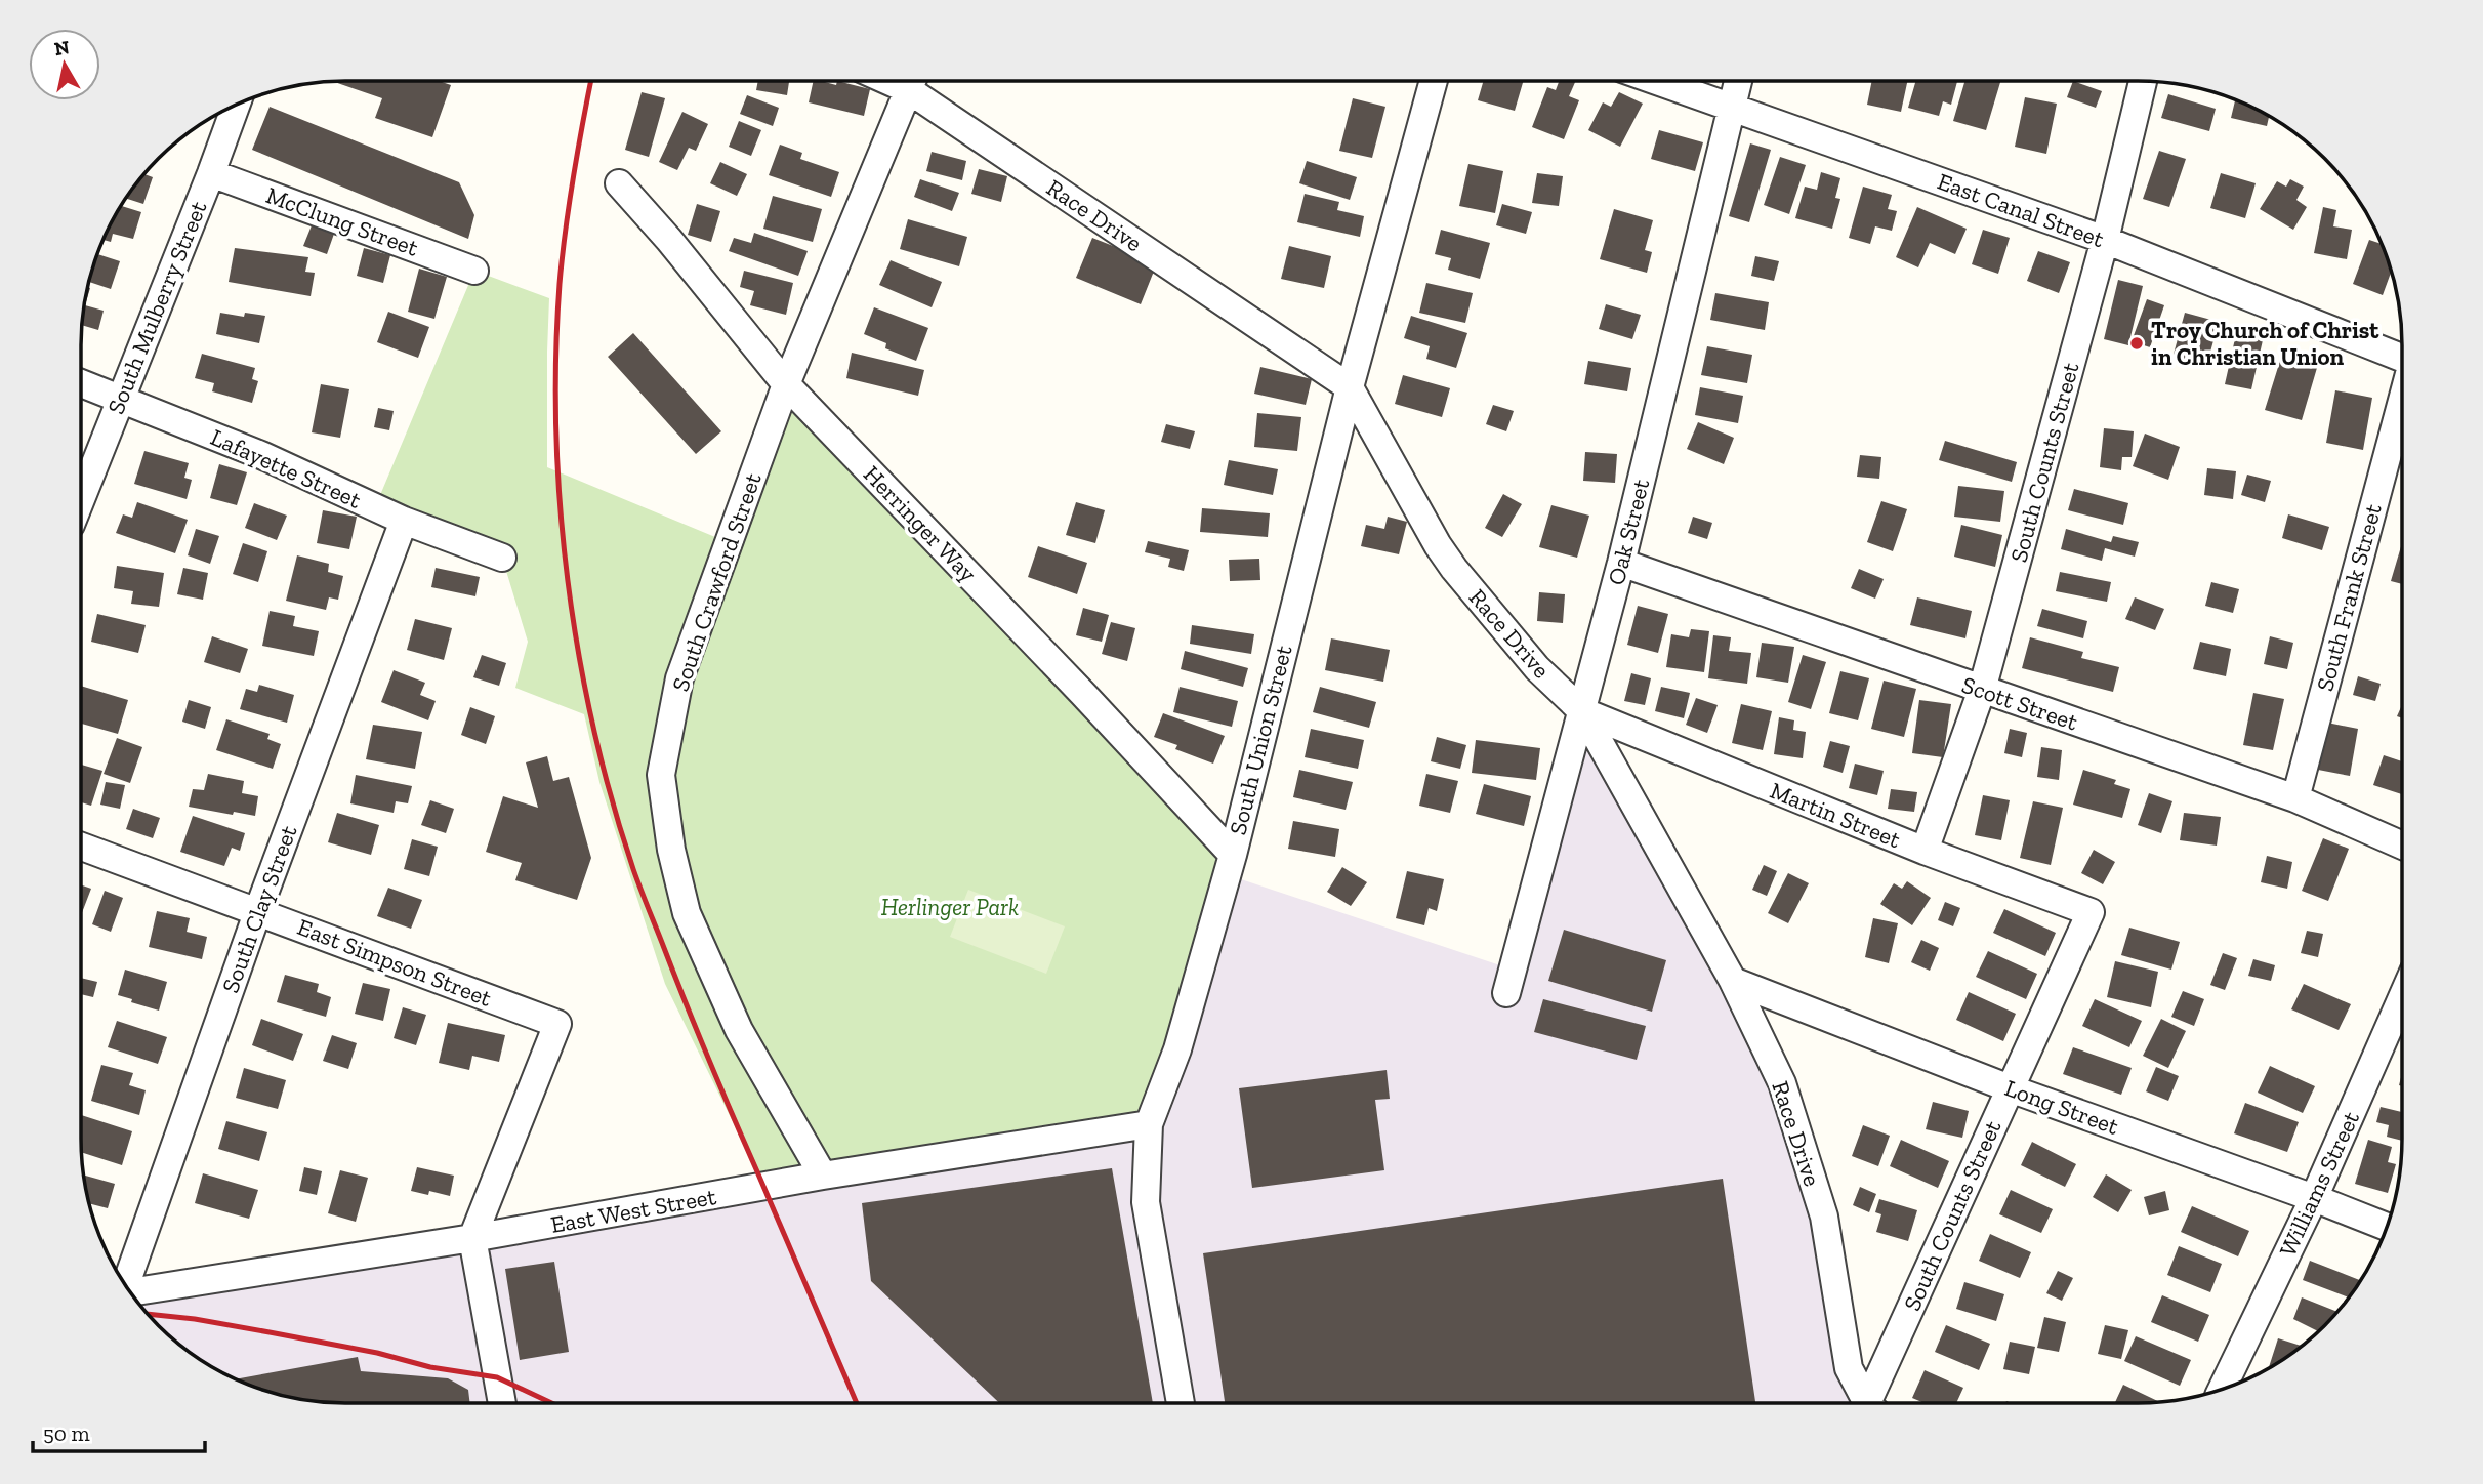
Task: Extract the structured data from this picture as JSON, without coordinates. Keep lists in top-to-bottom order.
{
  "streets": {
    "street": [
      "East Canal Street",
      "Race Drive",
      "McClung Street",
      "South Mulberry Street",
      "South Counts Street",
      "Lafayette Street",
      "Herringer Way",
      "Oak Street",
      "South Crawford Street",
      "South Frank Street",
      "Scott Street",
      "South Union Street",
      "Martin Street",
      "South Clay Street",
      "East Simpson Street",
      "Long Street",
      "Williams Street",
      "East West Street"
    ]
  },
  "crossings": [
    ["East Canal Street", "South Counts Street"],
    ["East Canal Street", "Oak Street"],
    ["Race Drive", "Oak Street"],
    ["Race Drive", "South Union Street"],
    ["Race Drive", "Martin Street"],
    ["Race Drive", "Long Street"],
    ["McClung Street", "South Mulberry Street"],
    ["South Mulberry Street", "Lafayette Street"],
    ["South Counts Street", "Scott Street"],
    ["South Counts Street", "Martin Street"],
    ["South Counts Street", "Long Street"],
    ["Lafayette Street", "South Clay Street"],
    ["Herringer Way", "South Crawford Street"],
    ["Herringer Way", "South Union Street"],
    ["Oak Street", "Scott Street"],
    ["Oak Street", "Martin Street"],
    ["South Crawford Street", "East West Street"],
    ["South Frank Street", "Scott Street"],
    ["South Union Street", "East West Street"],
    ["South Clay Street", "East Simpson Street"],
    ["East Simpson Street", "East West Street"],
    ["Long Street", "Williams Street"]
  ],
  "parks": ["Herlinger Park"],
  "places": ["Troy Church of Christ in Christian Union"],
  "scale_bar": "50 m",
  "north": "top"
}
